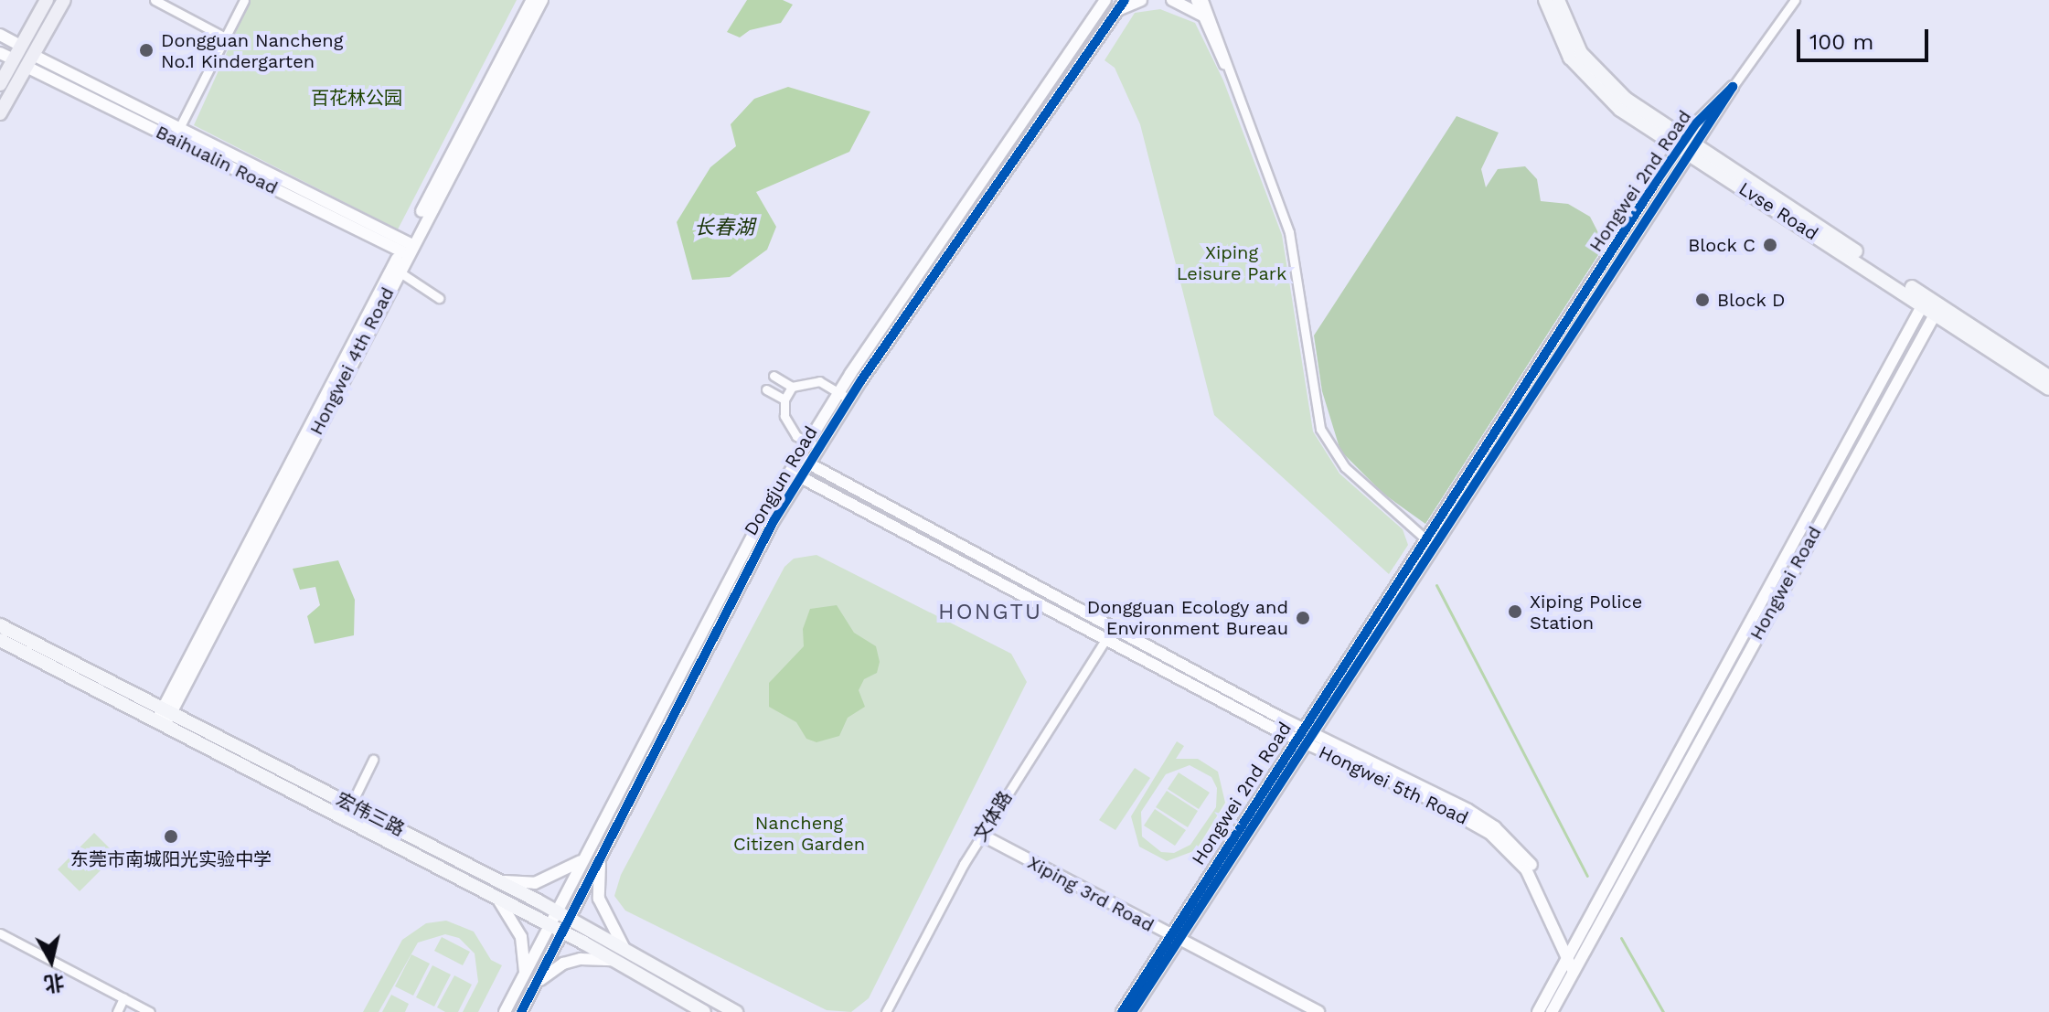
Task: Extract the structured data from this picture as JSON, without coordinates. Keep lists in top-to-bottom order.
{
  "streets": {
    "main road": ["Lvse Road", "宏伟三路"],
    "street": [
      "Baihualin Road",
      "Hongwei 2nd Road",
      "Hongwei 4th Road",
      "Dongjun Road",
      "Hongwei Road",
      "Hongwei 5th Road",
      "文体路",
      "Xiping 3rd Road"
    ]
  },
  "crossings": [
    ["Baihualin Road", "Hongwei 4th Road"],
    ["Hongwei 2nd Road", "Lvse Road"],
    ["Hongwei 2nd Road", "Hongwei 5th Road"],
    ["Hongwei 2nd Road", "Xiping 3rd Road"],
    ["Lvse Road", "Hongwei Road"],
    ["Hongwei 4th Road", "宏伟三路"],
    ["Dongjun Road", "Hongwei 5th Road"],
    ["Dongjun Road", "宏伟三路"],
    ["Hongwei Road", "Hongwei 5th Road"],
    ["Hongwei 5th Road", "文体路"],
    ["文体路", "Xiping 3rd Road"]
  ],
  "districts": ["HONGTU"],
  "water": ["长春湖"],
  "parks": ["百花林公园", "Xiping Leisure Park", "Nancheng Citizen Garden"],
  "places": [
    "Dongguan Nancheng No.1 Kindergarten",
    "Block C",
    "Block D",
    "Xiping Police Station",
    "Dongguan Ecology and Environment Bureau",
    "东莞市南城阳光实验中学"
  ],
  "scale_bar": "100 m",
  "north": "bottom"
}
